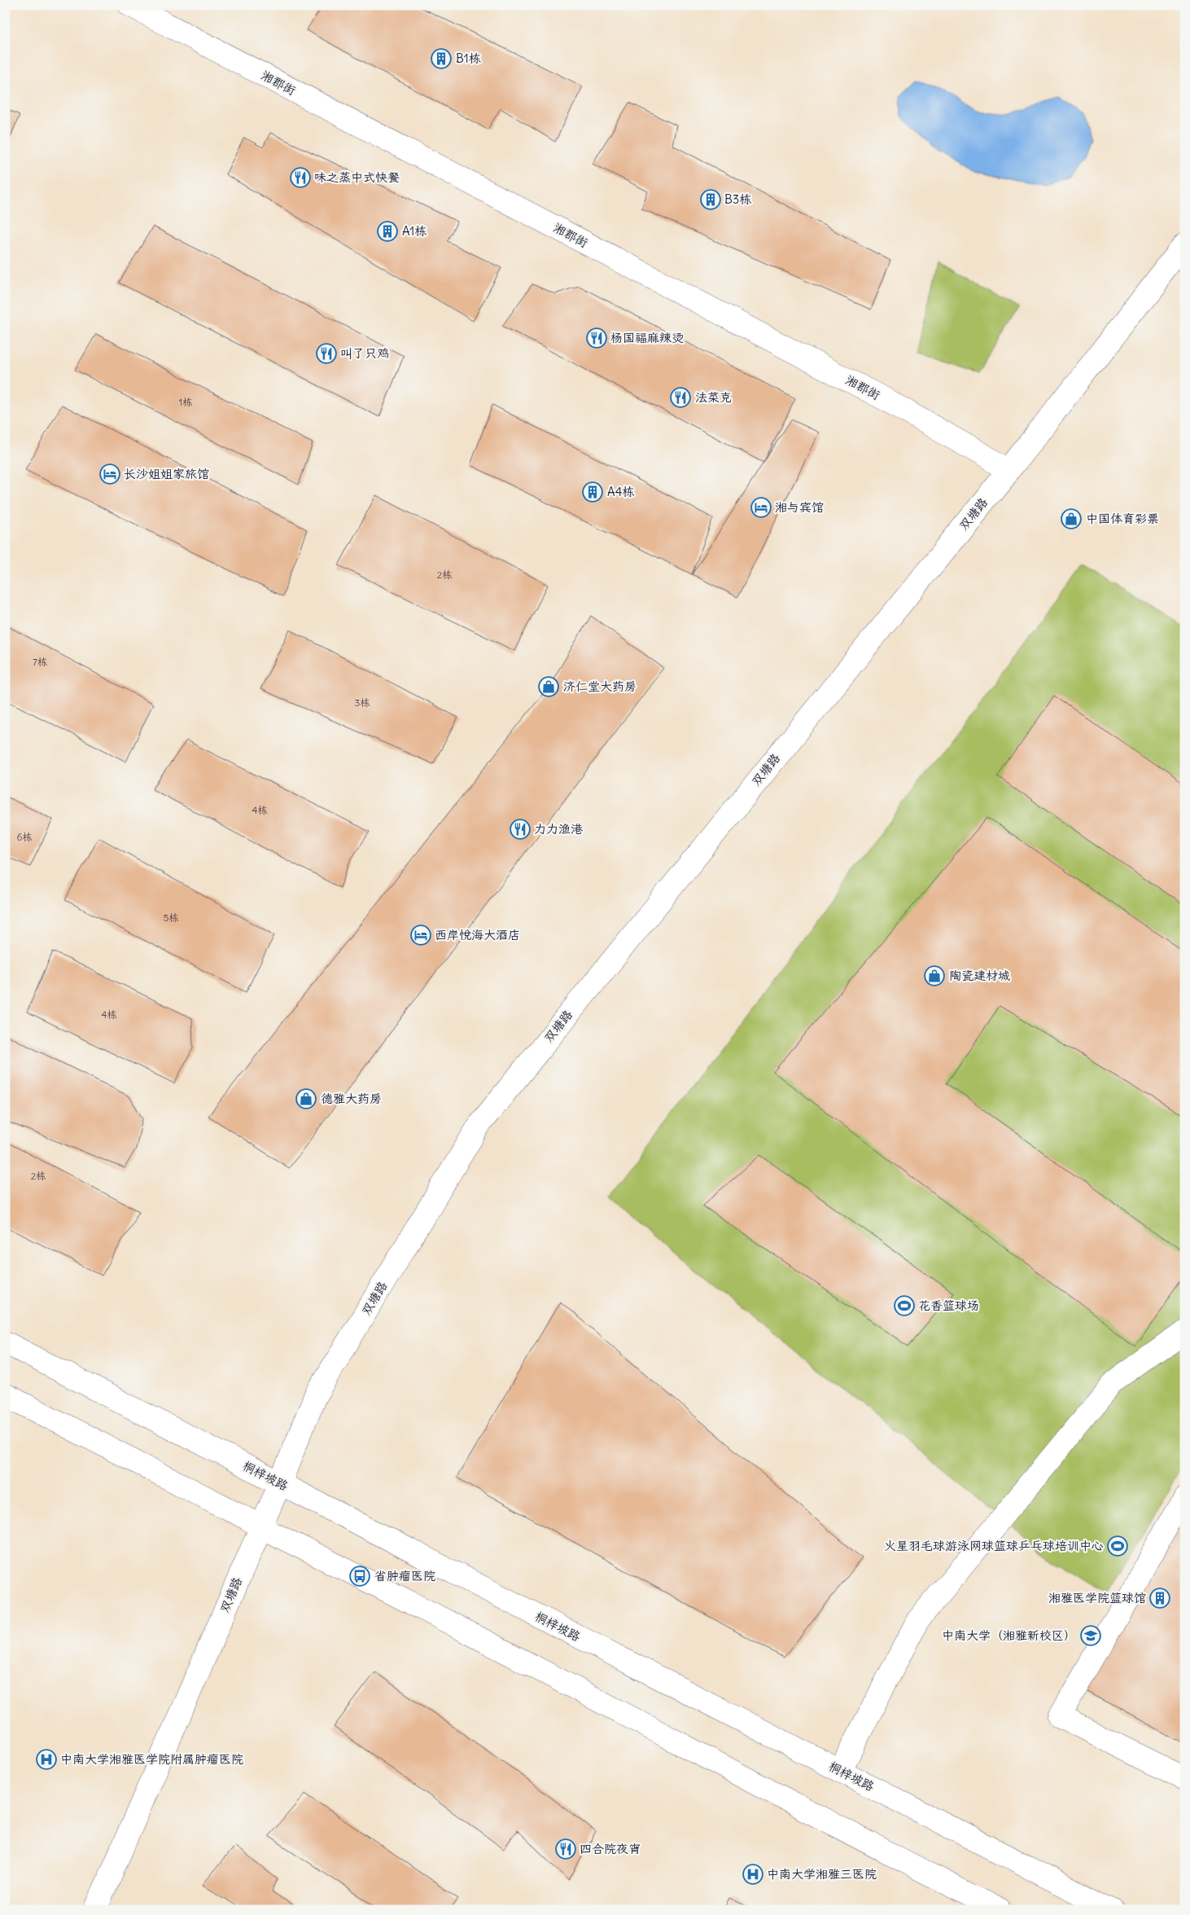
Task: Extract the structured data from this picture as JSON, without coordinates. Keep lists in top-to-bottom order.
{
  "streets": {
    "street": ["湘郡街", "双塘路", "桐梓坡路"]
  },
  "crossings": [
    ["湘郡街", "双塘路"],
    ["双塘路", "桐梓坡路"]
  ],
  "places": {
    "building": [
      "B1栋",
      "B3栋",
      "A1栋",
      "A4栋",
      "湘雅医学院篮球馆"
    ],
    "restaurant": [
      "味之蒸中式快餐",
      "杨国福麻辣烫",
      "叫了只鸡",
      "法菜克",
      "力力渔港",
      "四合院夜宵"
    ],
    "hotel": ["长沙姐姐家旅馆", "湘与宾馆", "西岸悦海大酒店"],
    "shop": [
      "中国体育彩票",
      "济仁堂大药房",
      "陶瓷建材城",
      "德雅大药房"
    ],
    "sports": ["花香篮球场", "火星羽毛球游泳网球篮球乒乓球培训中心"],
    "bus stop": ["省肿瘤医院"],
    "school or university": ["中南大学（湘雅新校区）"],
    "hospital": ["中南大学湘雅医学院附属肿瘤医院", "中南大学湘雅三医院"]
  },
  "house_numbers": [
    "1栋",
    "2栋",
    "7栋",
    "3栋",
    "4栋",
    "6栋",
    "5栋",
    "4栋",
    "2栋"
  ]
}
